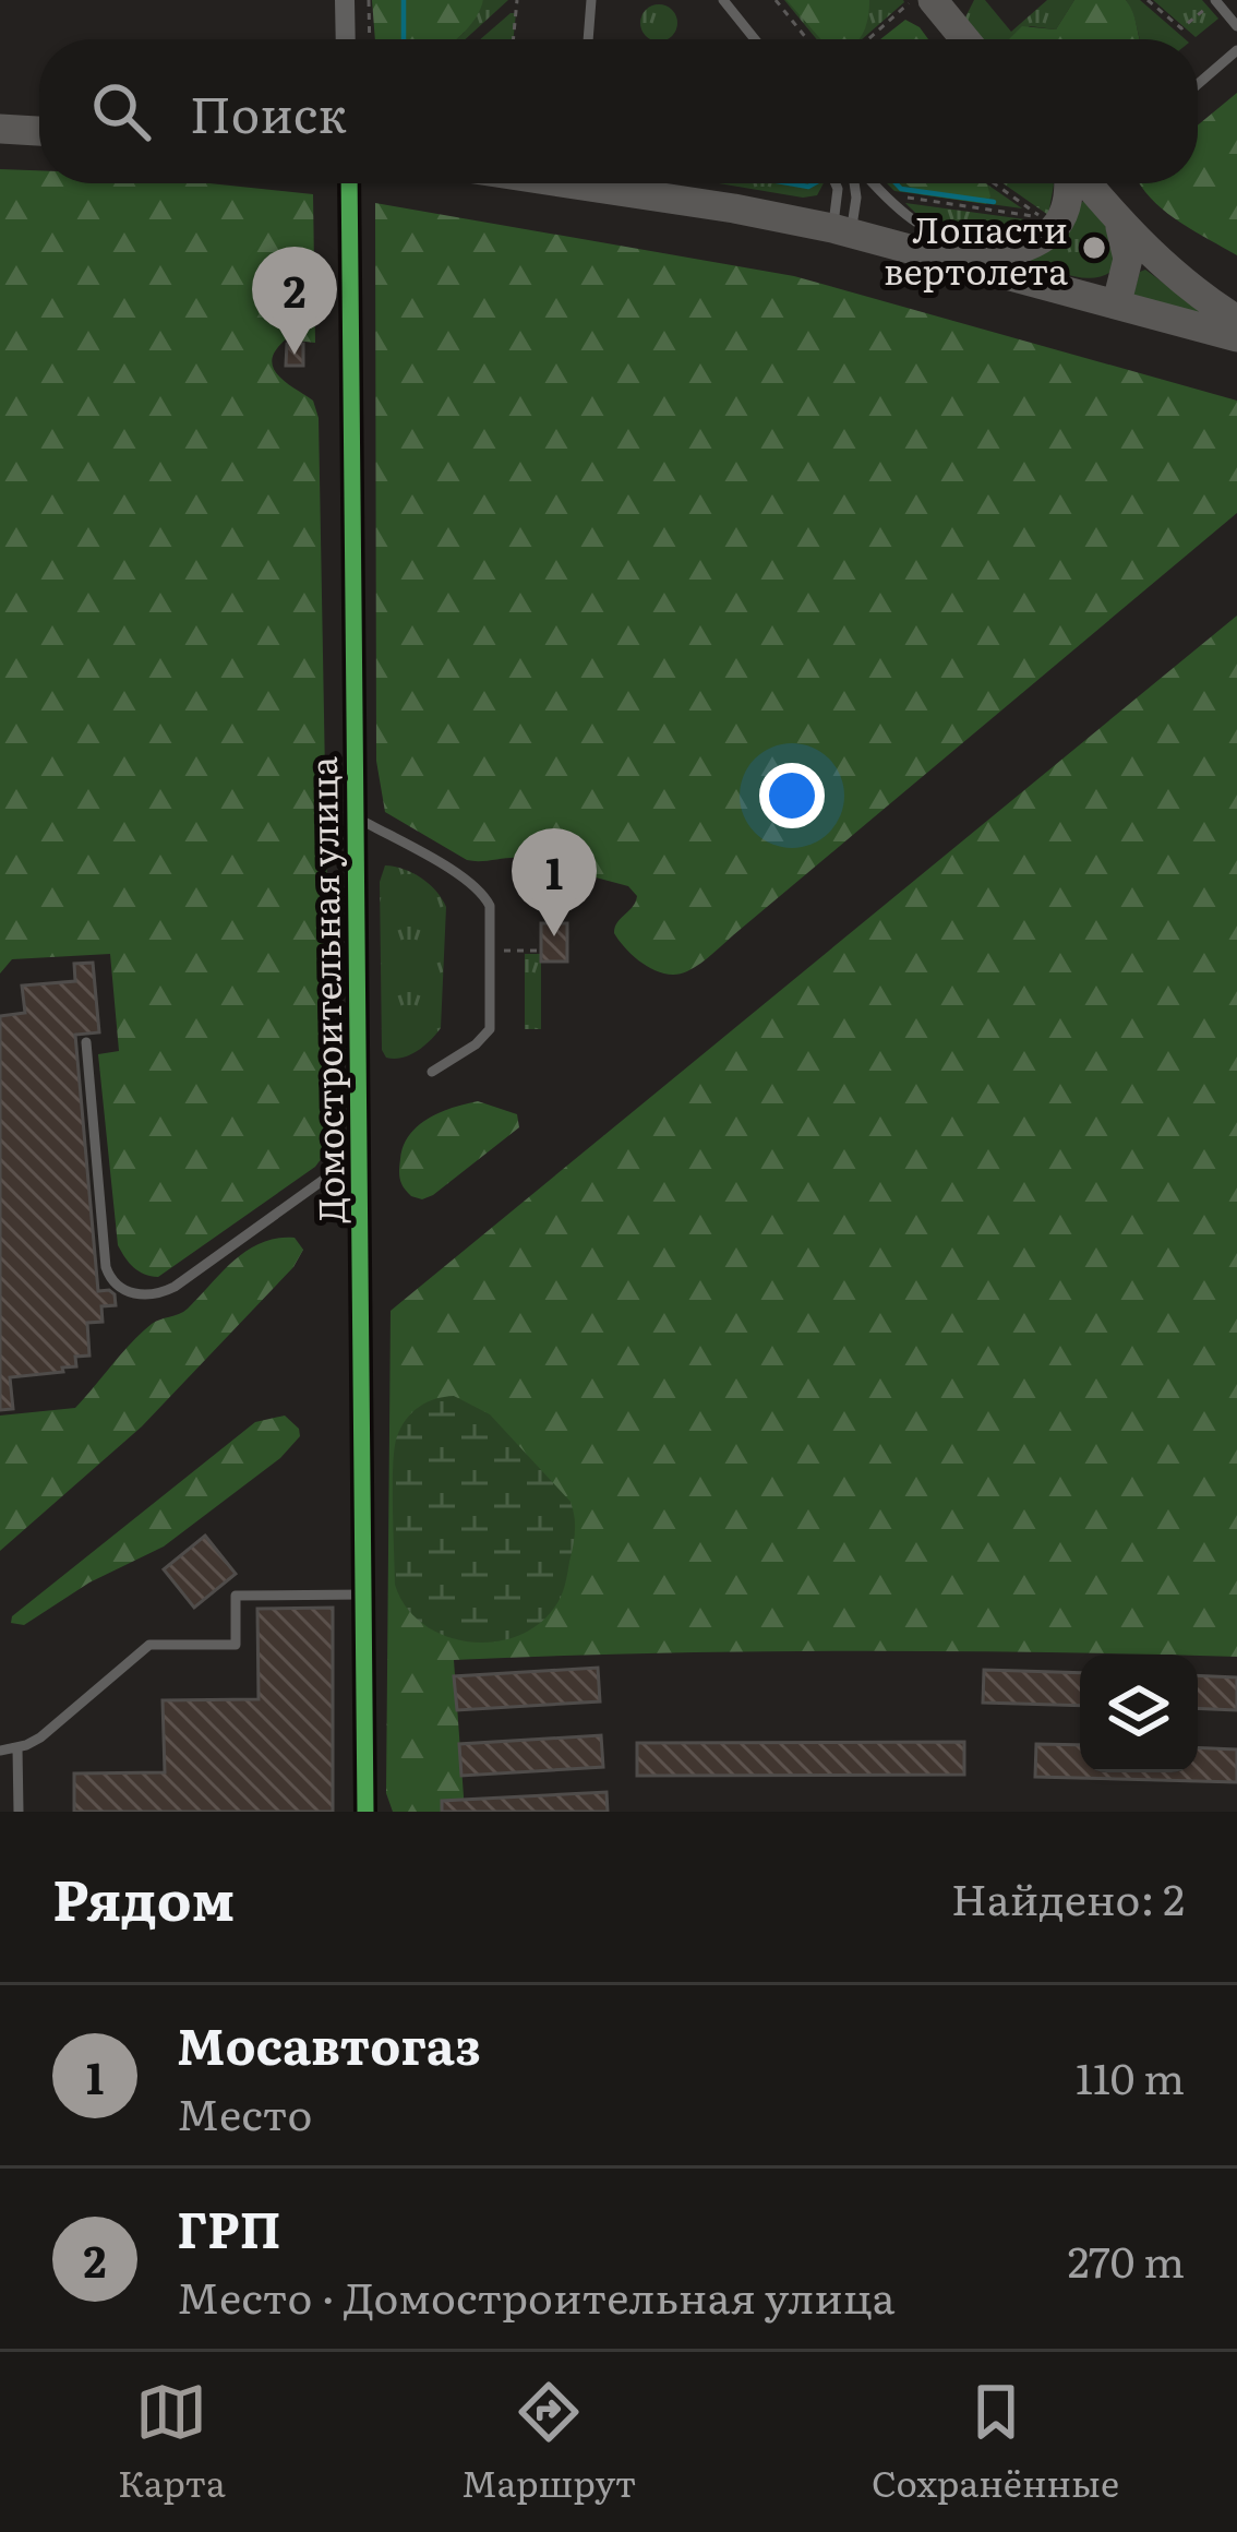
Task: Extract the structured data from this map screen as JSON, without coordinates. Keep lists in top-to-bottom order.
{
  "streets": {
    "street": ["Домостроительная улица"]
  },
  "places": ["Лопасти вертолета"],
  "page": {
    "search": "Поиск",
    "pins": ["2", "1"],
    "heading": ["Рядом", "Найдено: 2"],
    "list": [
      {
        "mark": "1",
        "name": "Мосавтогаз",
        "note": "Место",
        "value": "110 m"
      },
      {
        "mark": "2",
        "name": "ГРП",
        "note": "Место · Домостроительная улица",
        "value": "270 m"
      }
    ],
    "nav": ["Карта", "Маршрут", "Сохранённые"]
  }
}
